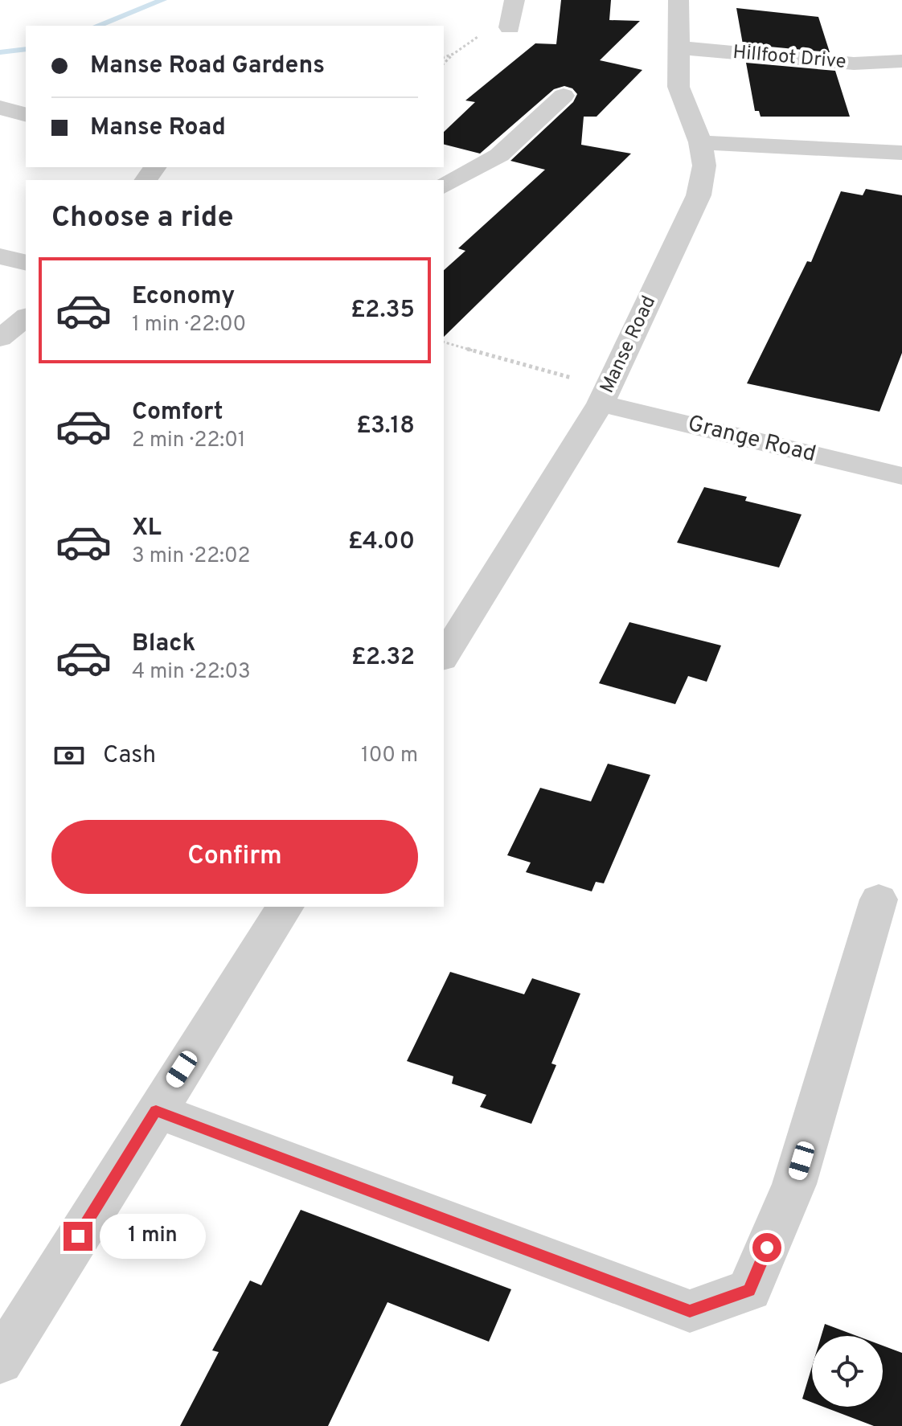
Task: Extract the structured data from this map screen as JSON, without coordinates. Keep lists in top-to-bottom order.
{
  "streets": {
    "street": ["Hillfoot Drive", "Manse Road", "Grange Road"]
  },
  "crossings": [
    ["Hillfoot Drive", "Manse Road"],
    ["Manse Road", "Grange Road"]
  ],
  "page": {
    "banner": ["Manse Road Gardens", "Manse Road"],
    "heading": "Choose a ride",
    "list": [
      {
        "name": "Economy",
        "note": "1 min · 22:00",
        "value": "£2.35"
      },
      {
        "name": "Comfort",
        "note": "2 min · 22:01",
        "value": "£3.18"
      },
      {
        "name": "XL",
        "note": "3 min · 22:02",
        "value": "£4.00"
      },
      {
        "name": "Black",
        "note": "4 min · 22:03",
        "value": "£2.32"
      }
    ],
    "pay": ["Cash", "100 m"],
    "buttons": "Confirm",
    "bubble": "1 min"
  }
}
